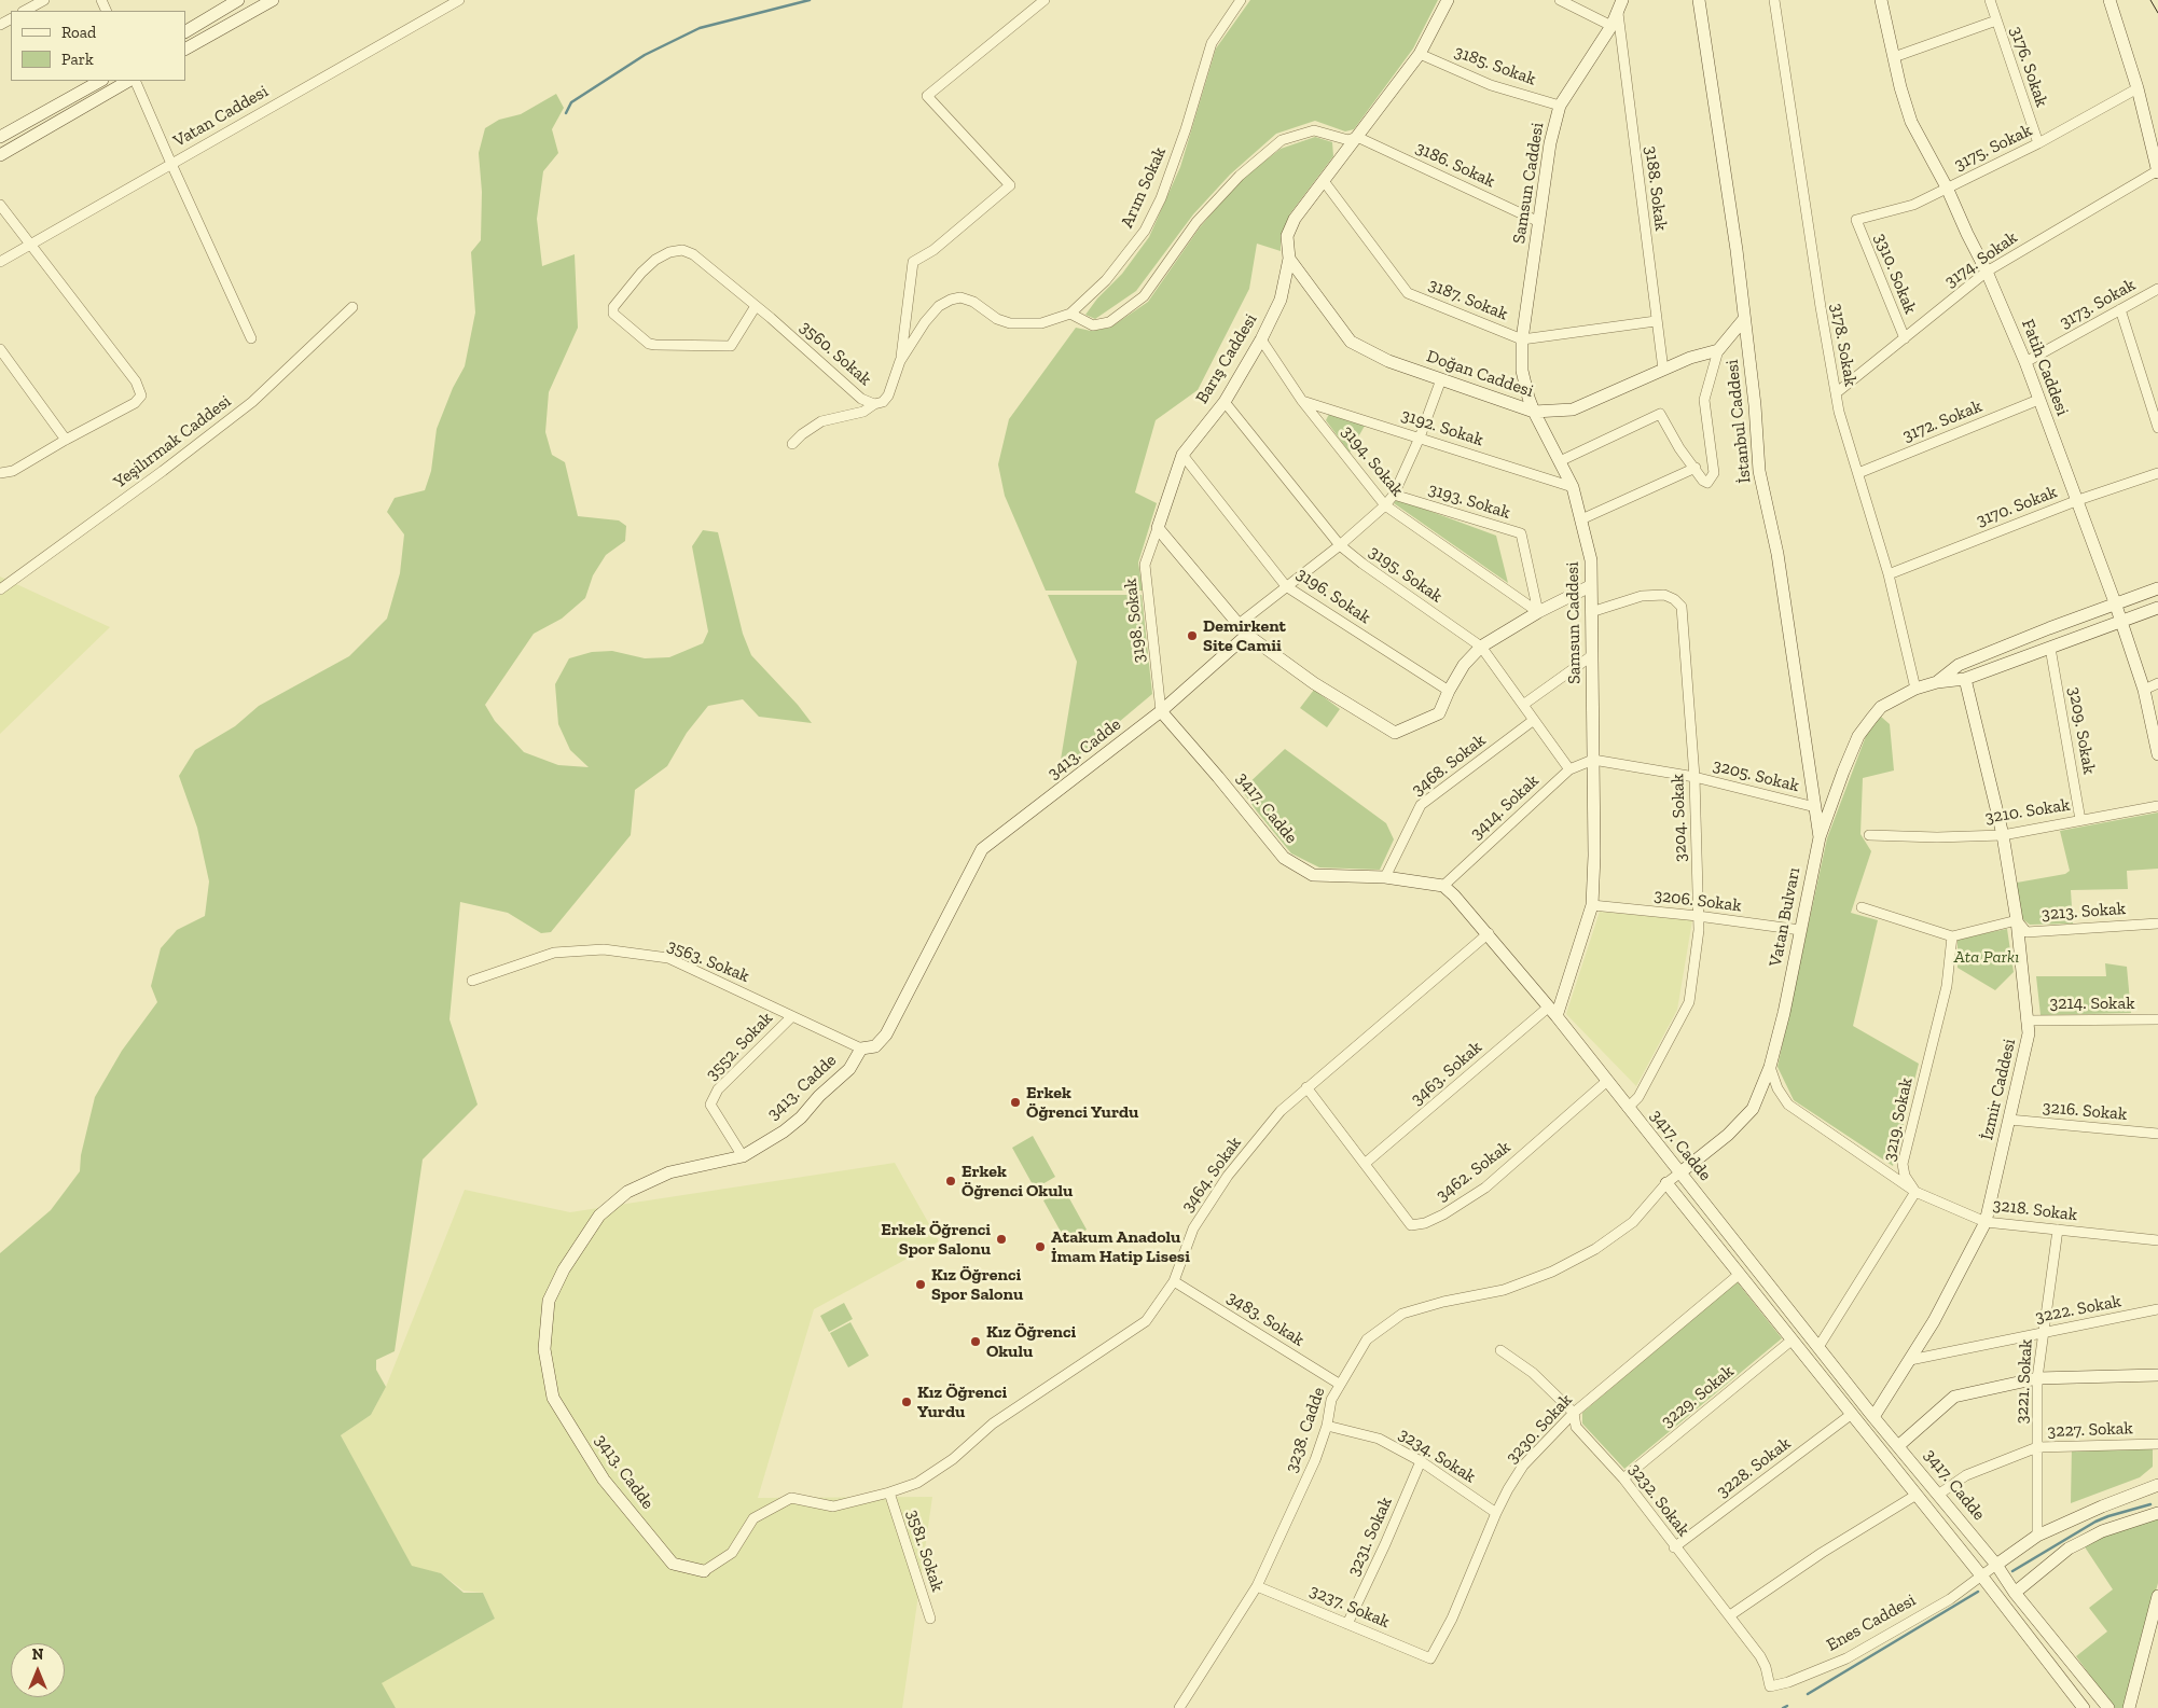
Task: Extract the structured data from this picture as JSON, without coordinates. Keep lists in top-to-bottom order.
{
  "streets": {
    "street": [
      "3185. Sokak",
      "3176. Sokak",
      "Vatan Caddesi",
      "3175. Sokak",
      "3186. Sokak",
      "Samsun Caddesi",
      "Arım Sokak",
      "3188. Sokak",
      "3174. Sokak",
      "3310. Sokak",
      "3187. Sokak",
      "3173. Sokak",
      "3178. Sokak",
      "3560. Sokak",
      "Barış Caddesi",
      "Fatih Caddesi",
      "Doğan Caddesi",
      "İstanbul Caddesi",
      "3172. Sokak",
      "3192. Sokak",
      "Yeşilırmak Caddesi",
      "3194. Sokak",
      "3193. Sokak",
      "3170. Sokak",
      "3195. Sokak",
      "3196. Sokak",
      "3198. Sokak",
      "3209. Sokak",
      "3413. Cadde",
      "3468. Sokak",
      "3205. Sokak",
      "3414. Sokak",
      "3417. Cadde",
      "3210. Sokak",
      "3204. Sokak",
      "3206. Sokak",
      "3213. Sokak",
      "Vatan Bulvarı",
      "3563. Sokak",
      "3214. Sokak",
      "3552. Sokak",
      "3463. Sokak",
      "İzmir Caddesi",
      "3216. Sokak",
      "3219. Sokak",
      "3462. Sokak",
      "3464. Sokak",
      "3218. Sokak",
      "3222. Sokak",
      "3483. Sokak",
      "3221. Sokak",
      "3229. Sokak",
      "3230. Sokak",
      "3238. Cadde",
      "3227. Sokak",
      "3234. Sokak",
      "3228. Sokak",
      "3232. Sokak",
      "3231. Sokak",
      "3581. Sokak",
      "3237. Sokak",
      "Enes Caddesi"
    ]
  },
  "crossings": [
    ["3185. Sokak", "Samsun Caddesi"],
    ["3185. Sokak", "Barış Caddesi"],
    ["3176. Sokak", "3175. Sokak"],
    ["3175. Sokak", "3310. Sokak"],
    ["3175. Sokak", "Fatih Caddesi"],
    ["3186. Sokak", "Samsun Caddesi"],
    ["3186. Sokak", "Barış Caddesi"],
    ["Samsun Caddesi", "3188. Sokak"],
    ["Samsun Caddesi", "3187. Sokak"],
    ["Samsun Caddesi", "Doğan Caddesi"],
    ["Samsun Caddesi", "3192. Sokak"],
    ["Samsun Caddesi", "3205. Sokak"],
    ["Samsun Caddesi", "3414. Sokak"],
    ["Samsun Caddesi", "3417. Cadde"],
    ["Samsun Caddesi", "3204. Sokak"],
    ["Samsun Caddesi", "3206. Sokak"],
    ["Samsun Caddesi", "3463. Sokak"],
    ["3188. Sokak", "3187. Sokak"],
    ["3188. Sokak", "Doğan Caddesi"],
    ["3174. Sokak", "3310. Sokak"],
    ["3174. Sokak", "3178. Sokak"],
    ["3174. Sokak", "Fatih Caddesi"],
    ["3187. Sokak", "Barış Caddesi"],
    ["3173. Sokak", "Fatih Caddesi"],
    ["3178. Sokak", "3172. Sokak"],
    ["3178. Sokak", "3170. Sokak"],
    ["3178. Sokak", "Vatan Bulvarı"],
    ["Barış Caddesi", "Doğan Caddesi"],
    ["Barış Caddesi", "3194. Sokak"],
    ["Barış Caddesi", "3195. Sokak"],
    ["Barış Caddesi", "3196. Sokak"],
    ["Barış Caddesi", "3198. Sokak"],
    ["Fatih Caddesi", "3172. Sokak"],
    ["Fatih Caddesi", "3170. Sokak"],
    ["Fatih Caddesi", "Vatan Bulvarı"],
    ["İstanbul Caddesi", "3205. Sokak"],
    ["İstanbul Caddesi", "Vatan Bulvarı"],
    ["3192. Sokak", "3194. Sokak"],
    ["3194. Sokak", "3193. Sokak"],
    ["3195. Sokak", "3468. Sokak"],
    ["3195. Sokak", "3414. Sokak"],
    ["3198. Sokak", "3413. Cadde"],
    ["3198. Sokak", "3417. Cadde"],
    ["3209. Sokak", "3210. Sokak"],
    ["3209. Sokak", "Vatan Bulvarı"],
    ["3413. Cadde", "3417. Cadde"],
    ["3413. Cadde", "3563. Sokak"],
    ["3413. Cadde", "3552. Sokak"],
    ["3413. Cadde", "3464. Sokak"],
    ["3468. Sokak", "3417. Cadde"],
    ["3205. Sokak", "3414. Sokak"],
    ["3205. Sokak", "3204. Sokak"],
    ["3414. Sokak", "3417. Cadde"],
    ["3417. Cadde", "3204. Sokak"],
    ["3417. Cadde", "Vatan Bulvarı"],
    ["3417. Cadde", "3463. Sokak"],
    ["3417. Cadde", "İzmir Caddesi"],
    ["3417. Cadde", "3462. Sokak"],
    ["3417. Cadde", "3464. Sokak"],
    ["3417. Cadde", "3229. Sokak"],
    ["3417. Cadde", "3230. Sokak"],
    ["3417. Cadde", "3238. Cadde"],
    ["3417. Cadde", "3227. Sokak"],
    ["3417. Cadde", "3228. Sokak"],
    ["3417. Cadde", "Enes Caddesi"],
    ["3210. Sokak", "İzmir Caddesi"],
    ["3204. Sokak", "3206. Sokak"],
    ["3206. Sokak", "Vatan Bulvarı"],
    ["3213. Sokak", "İzmir Caddesi"],
    ["3213. Sokak", "3219. Sokak"],
    ["Vatan Bulvarı", "İzmir Caddesi"],
    ["Vatan Bulvarı", "3218. Sokak"],
    ["Vatan Bulvarı", "3238. Cadde"],
    ["3563. Sokak", "3552. Sokak"],
    ["3214. Sokak", "İzmir Caddesi"],
    ["3463. Sokak", "3462. Sokak"],
    ["İzmir Caddesi", "3216. Sokak"],
    ["İzmir Caddesi", "3218. Sokak"],
    ["İzmir Caddesi", "3222. Sokak"],
    ["3219. Sokak", "3218. Sokak"],
    ["3462. Sokak", "3464. Sokak"],
    ["3464. Sokak", "3483. Sokak"],
    ["3464. Sokak", "3581. Sokak"],
    ["3218. Sokak", "3221. Sokak"],
    ["3222. Sokak", "3221. Sokak"],
    ["3483. Sokak", "3238. Cadde"],
    ["3221. Sokak", "3227. Sokak"],
    ["3229. Sokak", "3232. Sokak"],
    ["3230. Sokak", "3234. Sokak"],
    ["3230. Sokak", "3232. Sokak"],
    ["3230. Sokak", "3237. Sokak"],
    ["3238. Cadde", "3234. Sokak"],
    ["3238. Cadde", "3237. Sokak"],
    ["3234. Sokak", "3231. Sokak"],
    ["3228. Sokak", "3232. Sokak"],
    ["3232. Sokak", "Enes Caddesi"],
    ["3231. Sokak", "3237. Sokak"]
  ],
  "parks": ["Ata Parkı"],
  "places": [
    "Demirkent Site Camii",
    "Erkek Öğrenci Yurdu",
    "Erkek Öğrenci Okulu",
    "Erkek Öğrenci Spor Salonu",
    "Atakum Anadolu İmam Hatip Lisesi",
    "Kız Öğrenci Spor Salonu",
    "Kız Öğrenci Okulu",
    "Kız Öğrenci Yurdu"
  ],
  "legend": ["Road", "Park"],
  "north": "top"
}
